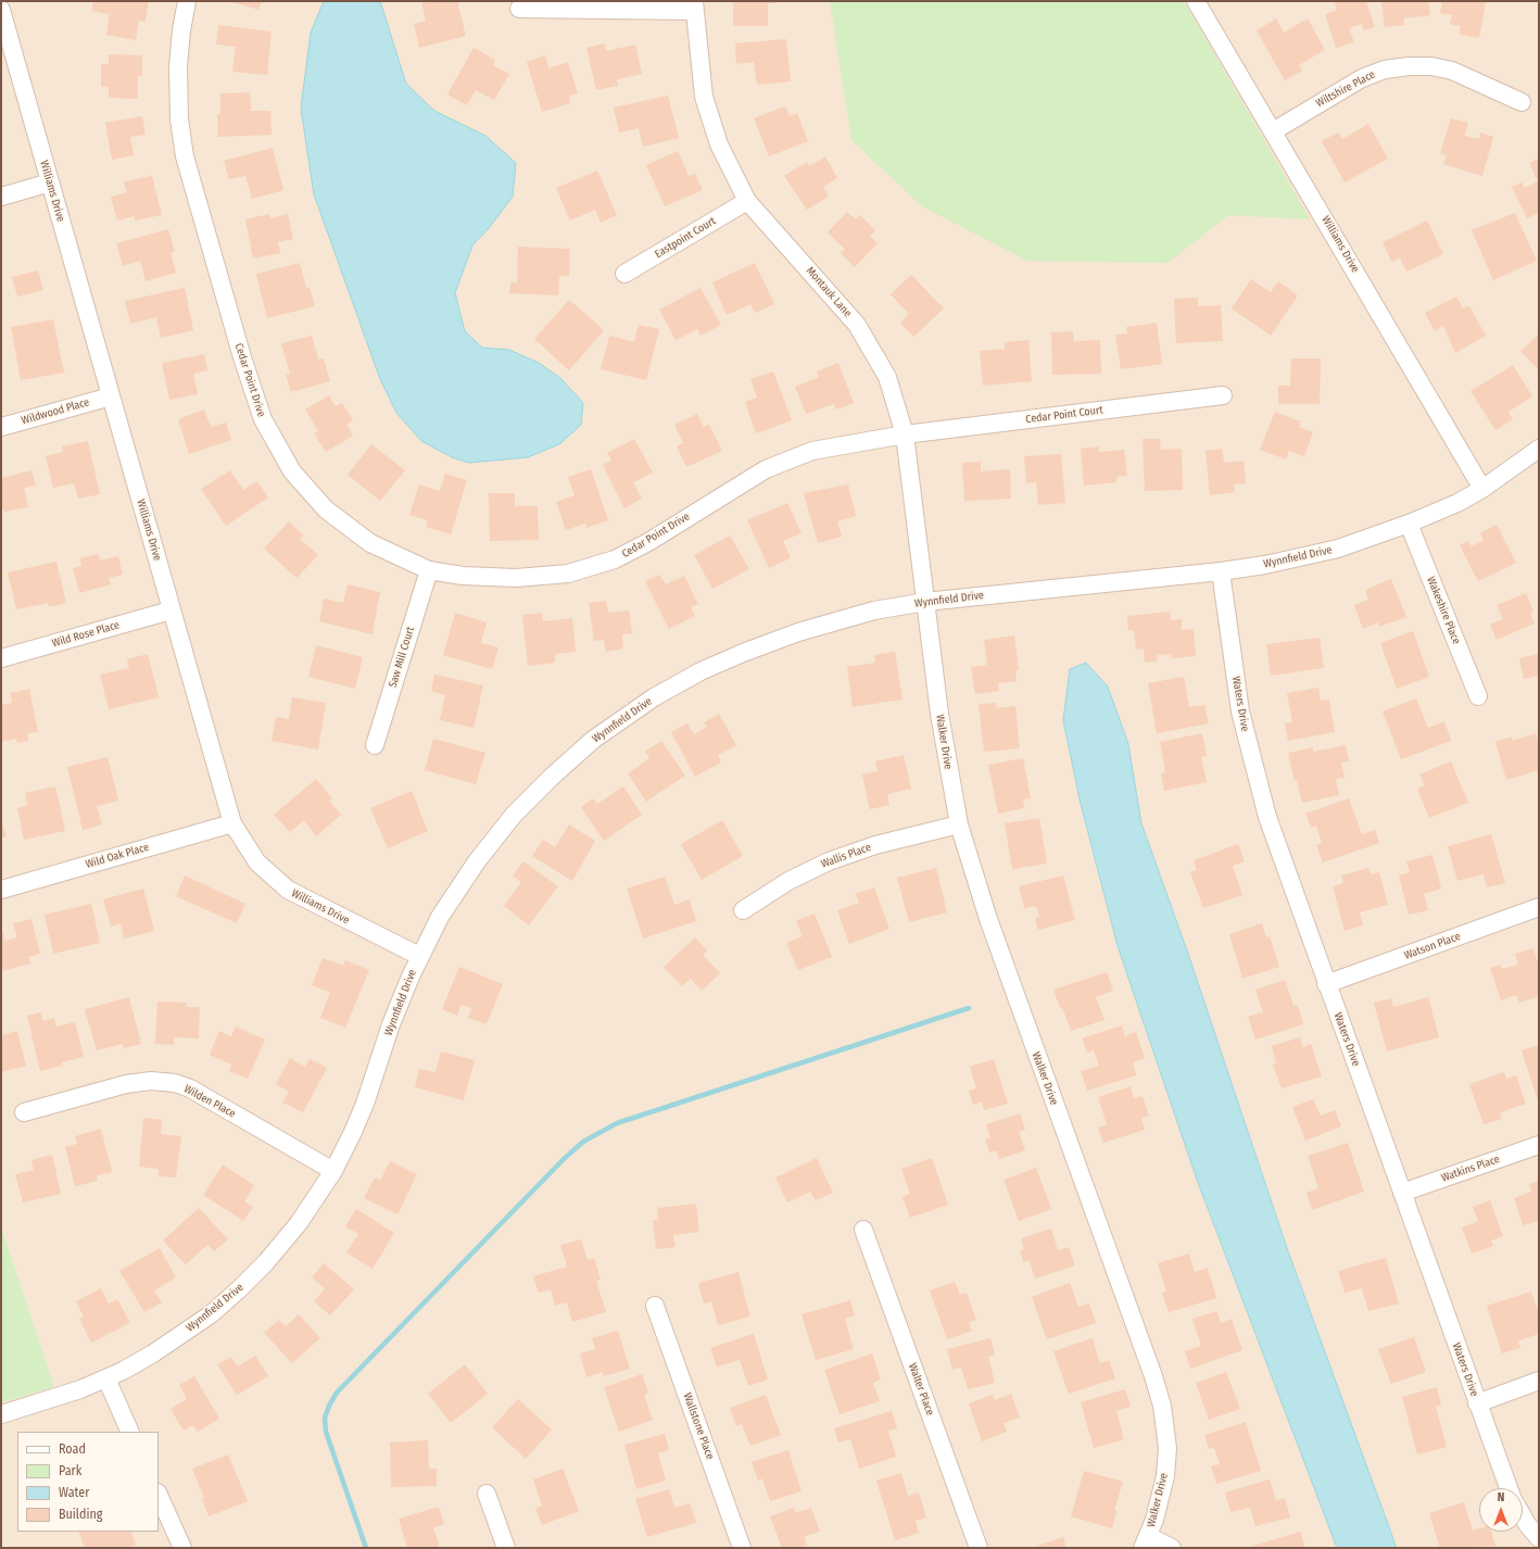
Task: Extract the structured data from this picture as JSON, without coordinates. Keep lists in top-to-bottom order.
{
  "streets": {
    "street": [
      "Wiltshire Place",
      "Williams Drive",
      "Eastpoint Court",
      "Montauk Lane",
      "Cedar Point Drive",
      "Wildwood Place",
      "Cedar Point Court",
      "Wynnfield Drive",
      "Wakeshire Place",
      "Wild Rose Place",
      "Saw Mill Court",
      "Waters Drive",
      "Walker Drive",
      "Wild Oak Place",
      "Wallis Place",
      "Watson Place",
      "Wilden Place",
      "Watkins Place",
      "Walter Place",
      "Wallstone Place"
    ]
  },
  "crossings": [
    ["Wiltshire Place", "Williams Drive"],
    ["Williams Drive", "Wildwood Place"],
    ["Williams Drive", "Wynnfield Drive"],
    ["Williams Drive", "Wild Rose Place"],
    ["Williams Drive", "Wild Oak Place"],
    ["Eastpoint Court", "Montauk Lane"],
    ["Montauk Lane", "Cedar Point Drive"],
    ["Montauk Lane", "Cedar Point Court"],
    ["Montauk Lane", "Wynnfield Drive"],
    ["Montauk Lane", "Walker Drive"],
    ["Cedar Point Drive", "Cedar Point Court"],
    ["Cedar Point Drive", "Saw Mill Court"],
    ["Wynnfield Drive", "Wakeshire Place"],
    ["Wynnfield Drive", "Waters Drive"],
    ["Wynnfield Drive", "Walker Drive"],
    ["Wynnfield Drive", "Wilden Place"],
    ["Waters Drive", "Watson Place"],
    ["Waters Drive", "Watkins Place"],
    ["Walker Drive", "Wallis Place"]
  ],
  "legend": [
    "Road",
    "Park",
    "Water",
    "Building"
  ],
  "north": "top"
}
